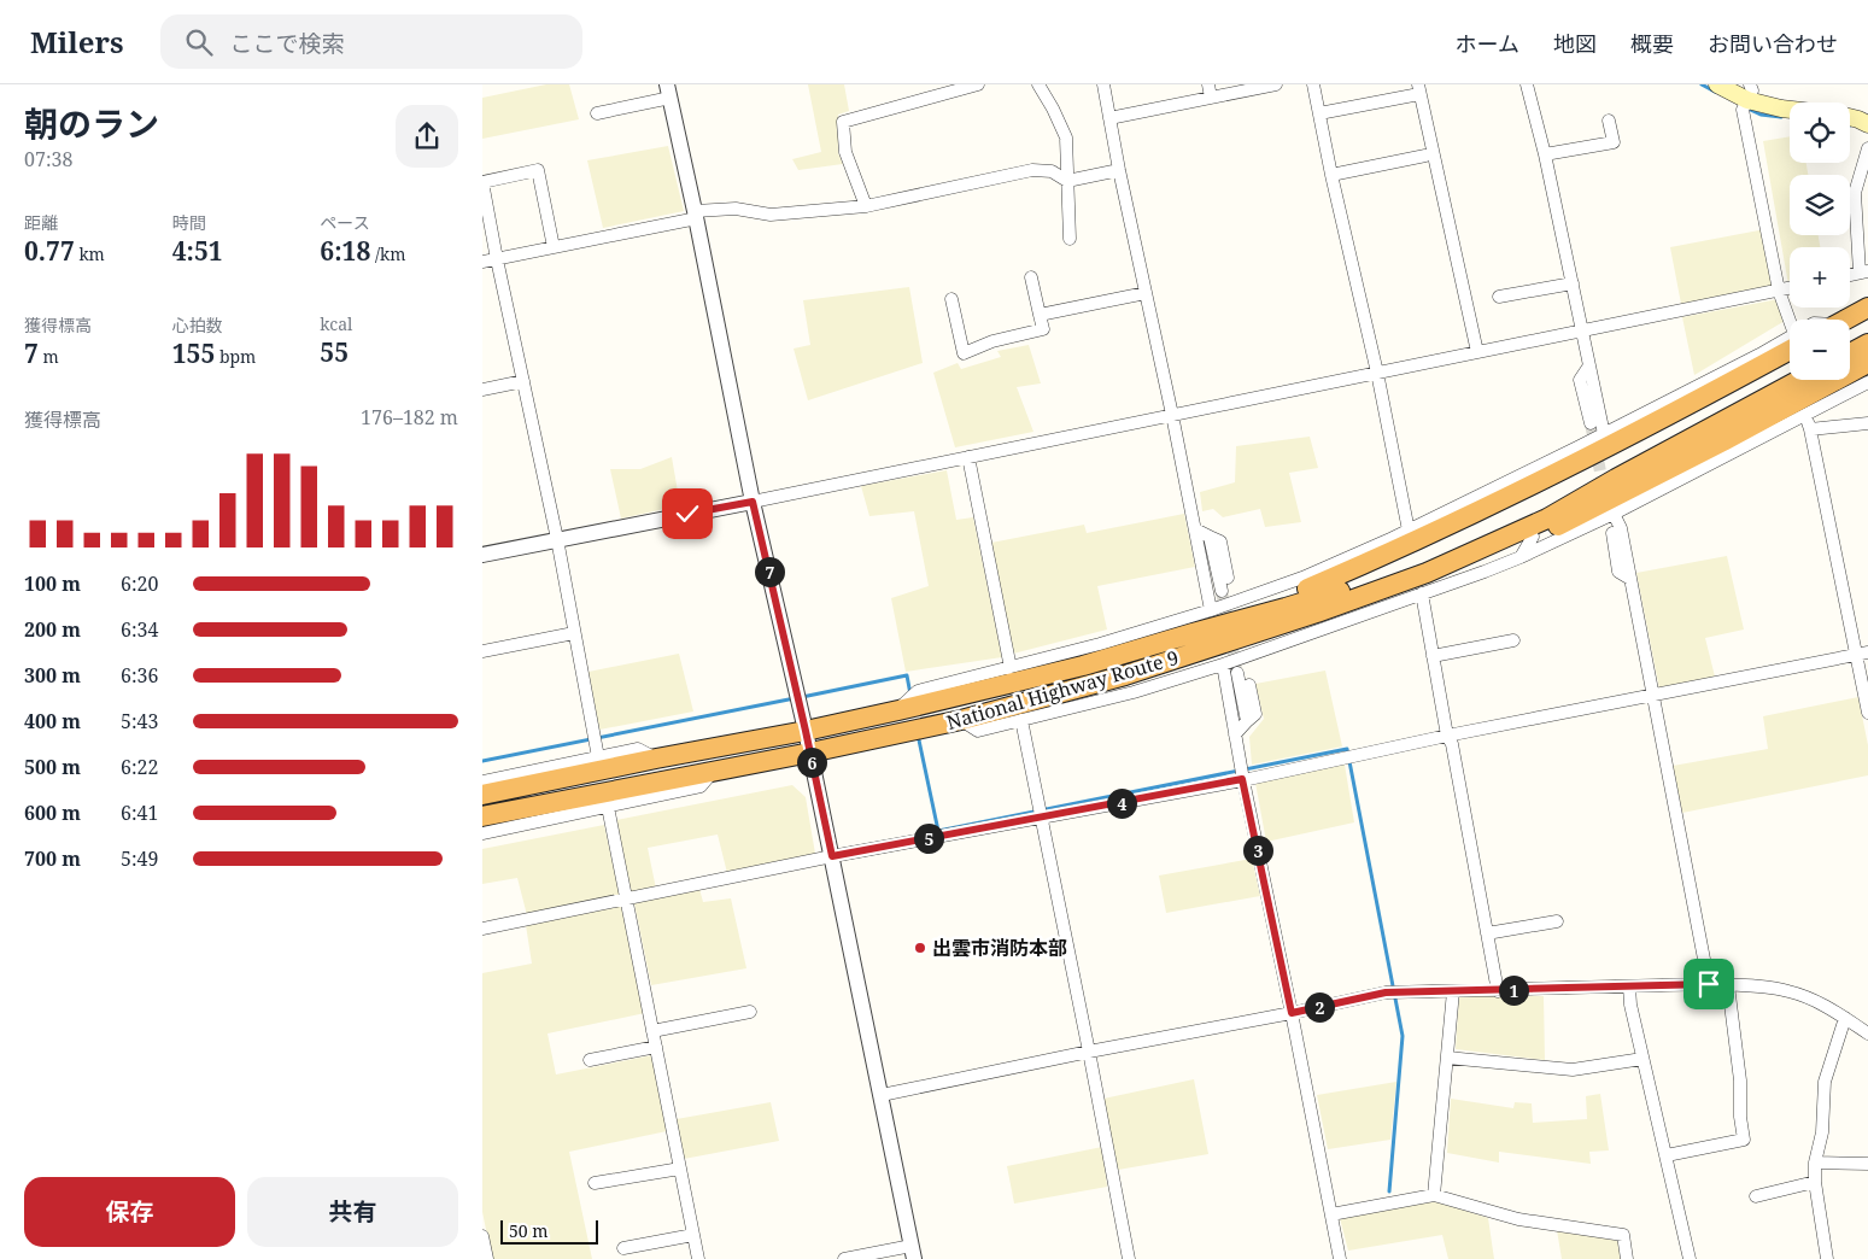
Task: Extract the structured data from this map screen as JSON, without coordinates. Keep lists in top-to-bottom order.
{
  "streets": {
    "highway": ["National Highway Route 9"]
  },
  "places": ["出雲市消防本部"],
  "scale_bar": "50 m",
  "page": {
    "header": "Milers",
    "search": "ここで検索",
    "nav": [
      "ホーム",
      "地図",
      "概要",
      "お問い合わせ"
    ],
    "heading": ["朝のラン", "07:38"],
    "map_buttons": ["+", "−"],
    "stats": [
      ["距離", "0.77 km"],
      ["時間", "4:51"],
      ["ペース", "6:18 /km"],
      ["獲得標高", "7 m"],
      ["心拍数", "155 bpm"],
      ["kcal", "55"]
    ],
    "chart": ["獲得標高", "176–182 m"],
    "pins": [
      "7",
      "6",
      "4",
      "5",
      "3",
      "1",
      "2"
    ],
    "list": [
      {
        "name": "100 m",
        "note": "6:20"
      },
      {
        "name": "200 m",
        "note": "6:34"
      },
      {
        "name": "300 m",
        "note": "6:36"
      },
      {
        "name": "400 m",
        "note": "5:43"
      },
      {
        "name": "500 m",
        "note": "6:22"
      },
      {
        "name": "600 m",
        "note": "6:41"
      },
      {
        "name": "700 m",
        "note": "5:49"
      }
    ],
    "buttons": ["保存", "共有"],
    "scale": "50 m"
  }
}
